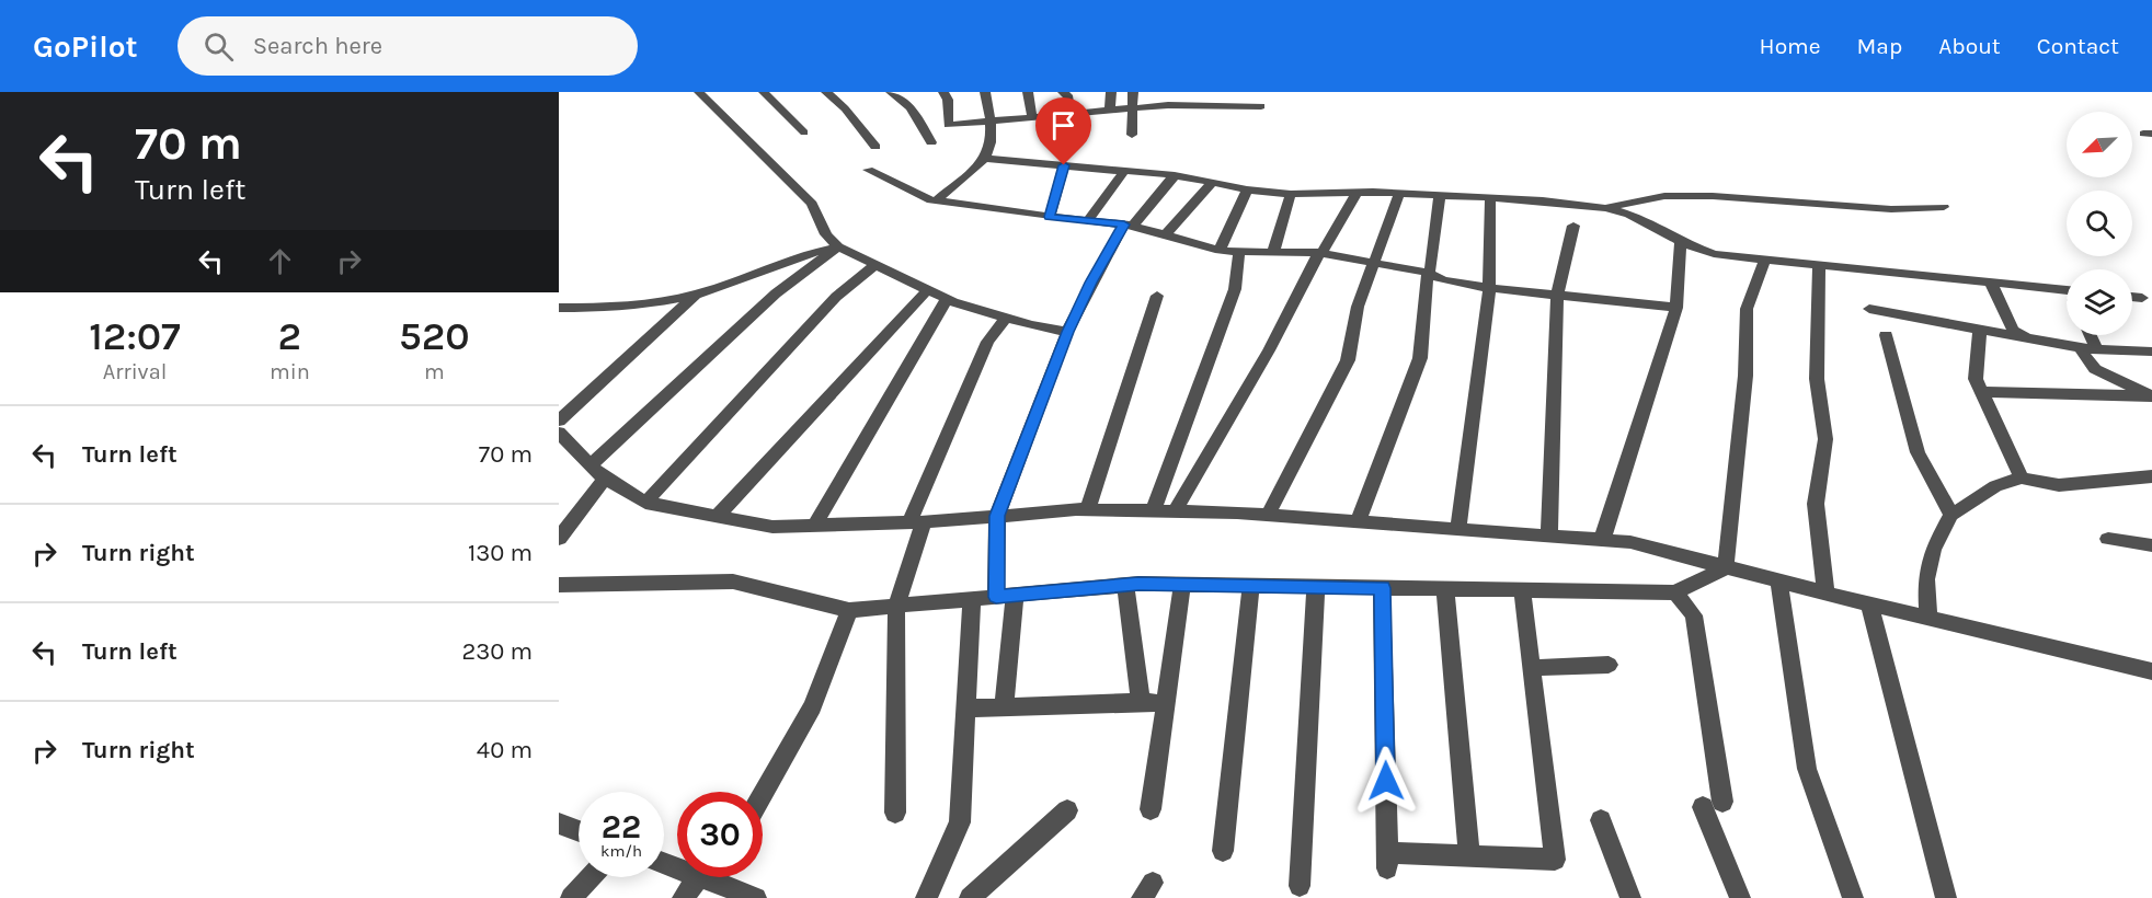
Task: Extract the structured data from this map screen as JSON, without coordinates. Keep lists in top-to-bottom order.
{
  "north": "bottom left",
  "page": {
    "header": "GoPilot",
    "search": "Search here",
    "nav": [
      "Home",
      "Map",
      "About",
      "Contact"
    ],
    "turn": ["70 m", "Turn left"],
    "eta": [
      "12:07",
      "Arrival",
      "2",
      "min",
      "520",
      "m"
    ],
    "list": [
      {
        "name": "Turn left",
        "value": "70 m"
      },
      {
        "name": "Turn right",
        "value": "130 m"
      },
      {
        "name": "Turn left",
        "value": "230 m"
      },
      {
        "name": "Turn right",
        "value": "40 m"
      }
    ],
    "speed": "22 km/h",
    "limit": "30"
  }
}
